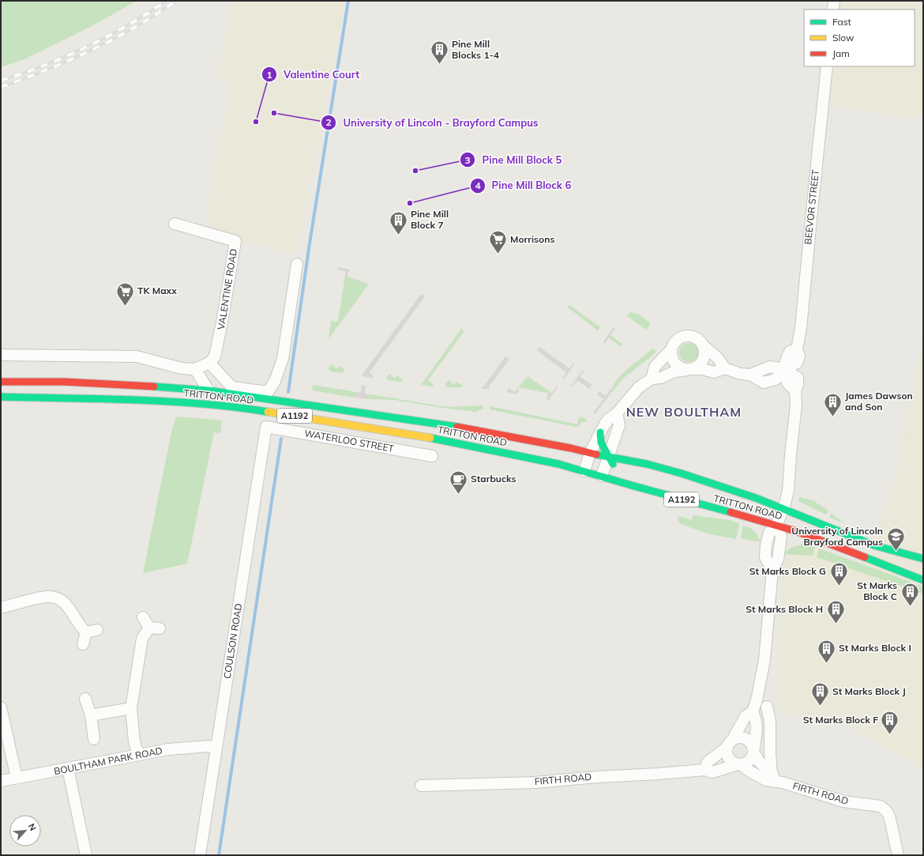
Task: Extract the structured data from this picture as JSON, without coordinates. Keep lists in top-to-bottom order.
{
  "streets": {
    "main road": ["TRITTON ROAD", "A1192"],
    "street": [
      "BEEVOR STREET",
      "VALENTINE ROAD",
      "WATERLOO STREET",
      "COULSON ROAD",
      "BOULTHAM PARK ROAD",
      "FIRTH ROAD"
    ]
  },
  "crossings": [
    ["WATERLOO STREET", "COULSON ROAD"],
    ["COULSON ROAD", "BOULTHAM PARK ROAD"]
  ],
  "districts": ["NEW BOULTHAM"],
  "places": {
    "building": [
      "Pine Mill Blocks 1-4",
      "Pine Mill Block 7",
      "James Dawson and Son",
      "St Marks Block G",
      "St Marks Block C",
      "St Marks Block H",
      "St Marks Block I",
      "St Marks Block J",
      "St Marks Block F"
    ],
    "other": [
      "University of Lincoln - Brayford Campus",
      "Valentine Court",
      "Pine Mill Block 5",
      "Pine Mill Block 6"
    ],
    "supermarket": ["Morrisons", "TK Maxx"],
    "cafe": ["Starbucks"],
    "school or university": ["University of Lincoln Brayford Campus"]
  },
  "legend": ["Fast", "Slow", "Jam"],
  "north": "top right"
}
